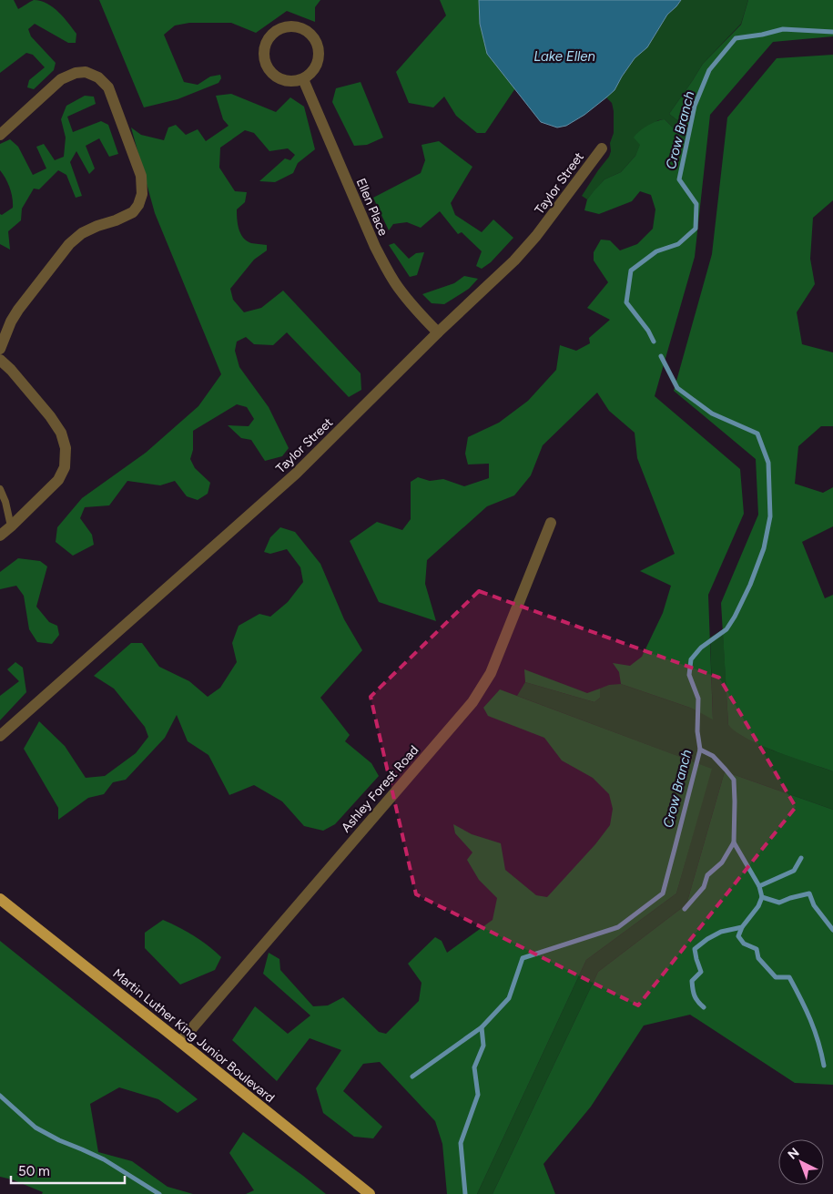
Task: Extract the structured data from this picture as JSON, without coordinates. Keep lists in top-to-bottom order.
{
  "streets": {
    "main road": ["Martin Luther King Junior Boulevard"],
    "street": ["Taylor Street", "Ellen Place", "Ashley Forest Road"]
  },
  "crossings": [
    ["Taylor Street", "Ellen Place"],
    ["Ashley Forest Road", "Martin Luther King Junior Boulevard"]
  ],
  "water": ["Lake Ellen", "Crow Branch"],
  "scale_bar": "50 m",
  "north": "top left"
}
